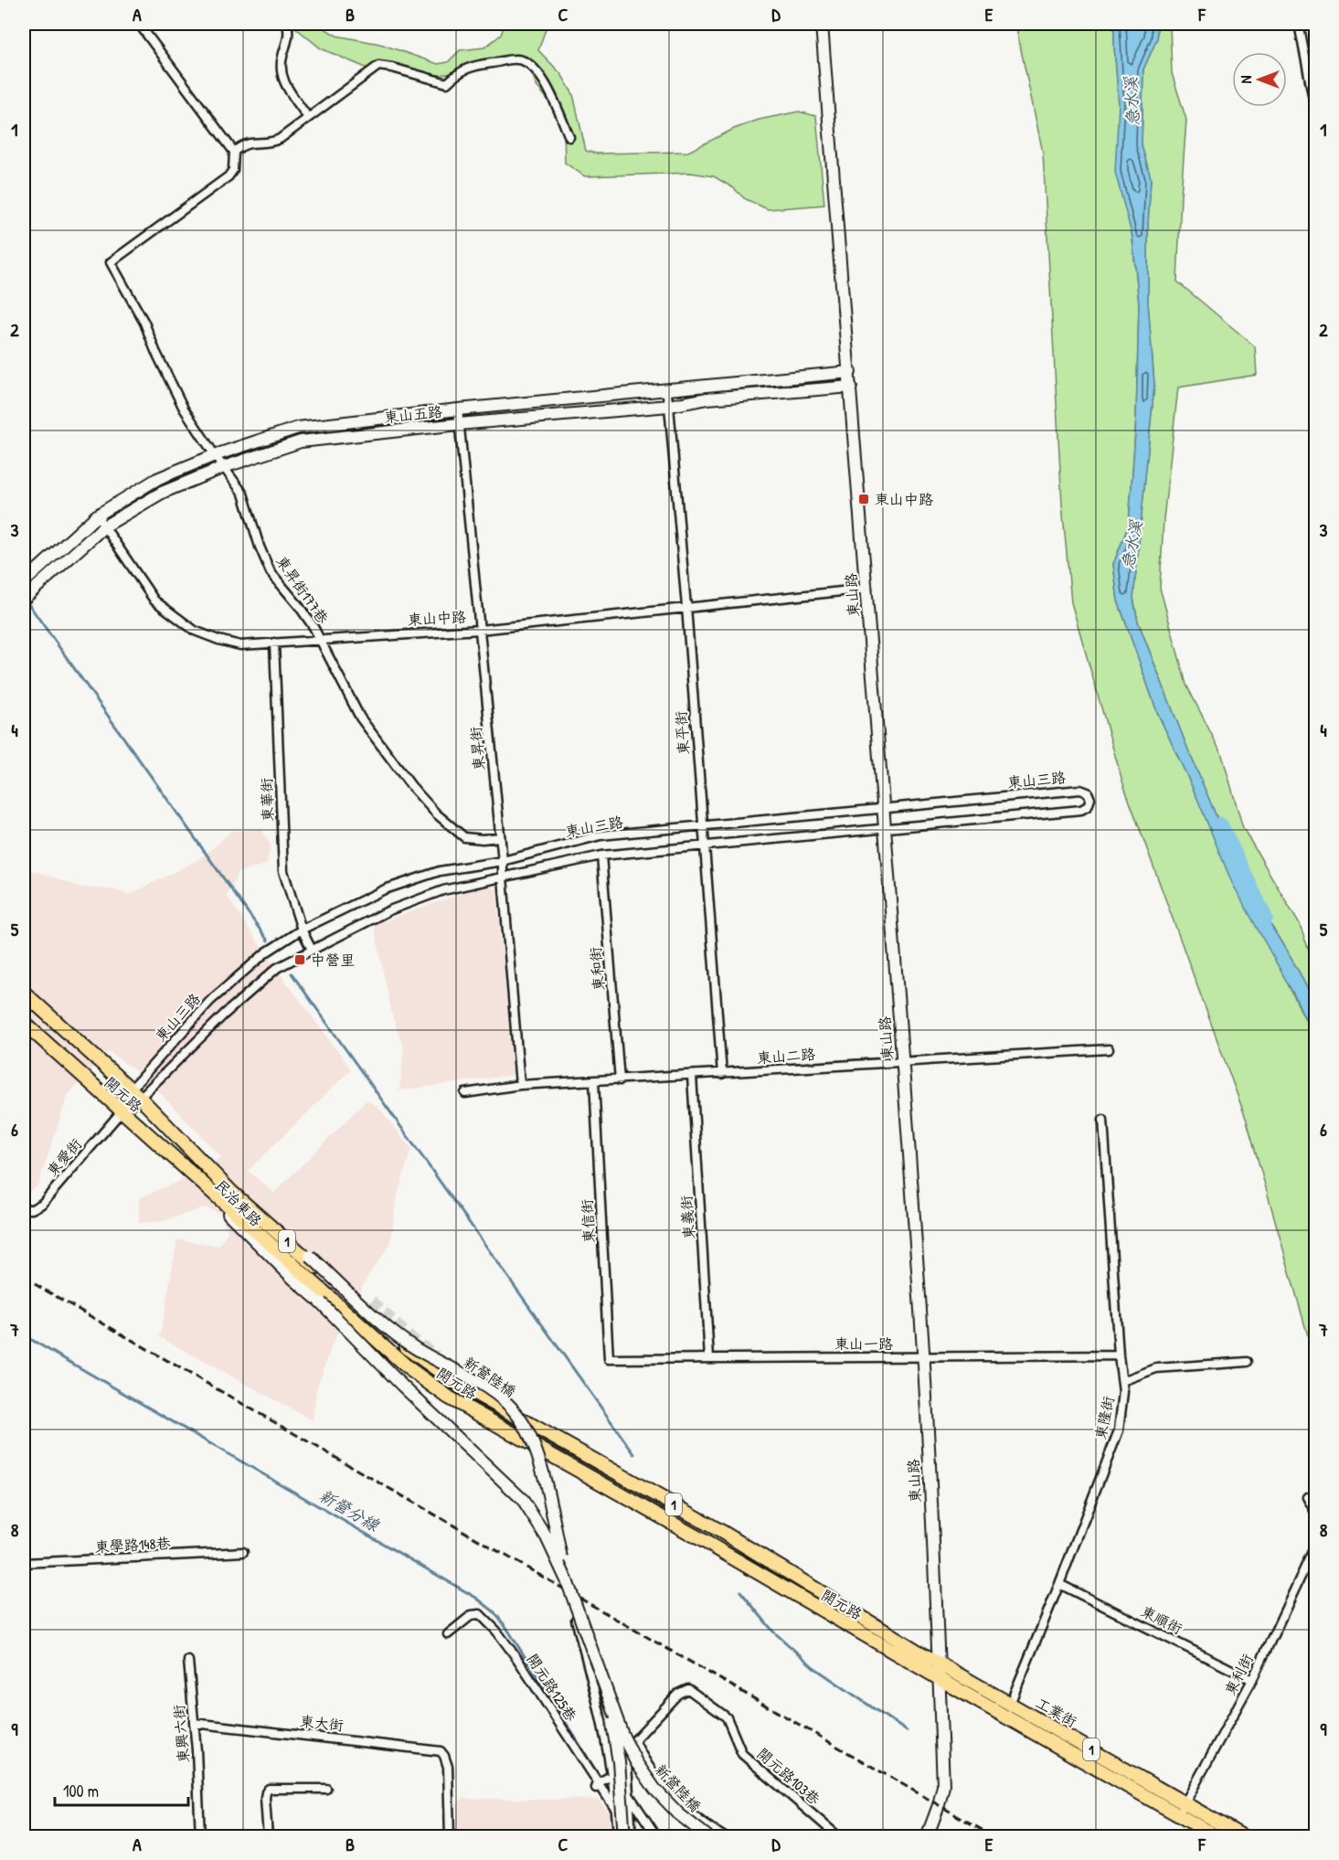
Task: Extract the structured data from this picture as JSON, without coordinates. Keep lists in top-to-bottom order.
{
  "streets": {
    "main road": ["開元路", "1", "工業街"],
    "street": [
      "東山五路",
      "東昇街177巷",
      "東山路",
      "東山中路",
      "東平街",
      "東昇街",
      "東山三路",
      "東華街",
      "東和街",
      "東山二路",
      "東愛街",
      "民治東路",
      "東義街",
      "東信街",
      "東山一路",
      "新營陸橋",
      "東隆街",
      "東學路148巷",
      "東順街",
      "東利街",
      "開元路125巷",
      "東大街",
      "東興六街",
      "開元路103巷"
    ]
  },
  "crossings": [
    ["東山五路", "東昇街177巷"],
    ["東山五路", "東山路"],
    ["東山五路", "東山中路"],
    ["東山五路", "東平街"],
    ["東山五路", "東昇街"],
    ["東昇街177巷", "東山中路"],
    ["東山路", "東山中路"],
    ["東山路", "東山三路"],
    ["東山路", "東山二路"],
    ["東山路", "開元路"],
    ["東山路", "東山一路"],
    ["東山路", "工業街"],
    ["東山中路", "東平街"],
    ["東山中路", "東昇街"],
    ["東山中路", "東華街"],
    ["東平街", "東山三路"],
    ["東平街", "東山二路"],
    ["東昇街", "東山三路"],
    ["東昇街", "東山二路"],
    ["東山三路", "東華街"],
    ["東山三路", "東和街"],
    ["東山三路", "開元路"],
    ["東山三路", "東愛街"],
    ["東和街", "東山二路"],
    ["東山二路", "東義街"],
    ["東山二路", "東信街"],
    ["開元路", "東愛街"],
    ["開元路", "民治東路"],
    ["開元路", "新營陸橋"],
    ["開元路", "工業街"],
    ["民治東路", "新營陸橋"],
    ["東義街", "東山一路"],
    ["東信街", "東山一路"],
    ["東山一路", "東隆街"],
    ["東隆街", "東順街"],
    ["東隆街", "工業街"],
    ["東順街", "東利街"],
    ["東利街", "工業街"],
    ["東大街", "東興六街"]
  ],
  "water": ["急水溪", "新營分線"],
  "places": {
    "transit": ["東山中路", "中營里"]
  },
  "scale_bar": "100 m",
  "north": "left",
  "grid": {
    "columns": [
      "A",
      "B",
      "C",
      "D",
      "E",
      "F"
    ],
    "rows": [
      "1",
      "2",
      "3",
      "4",
      "5",
      "6",
      "7",
      "8",
      "9"
    ]
  }
}
